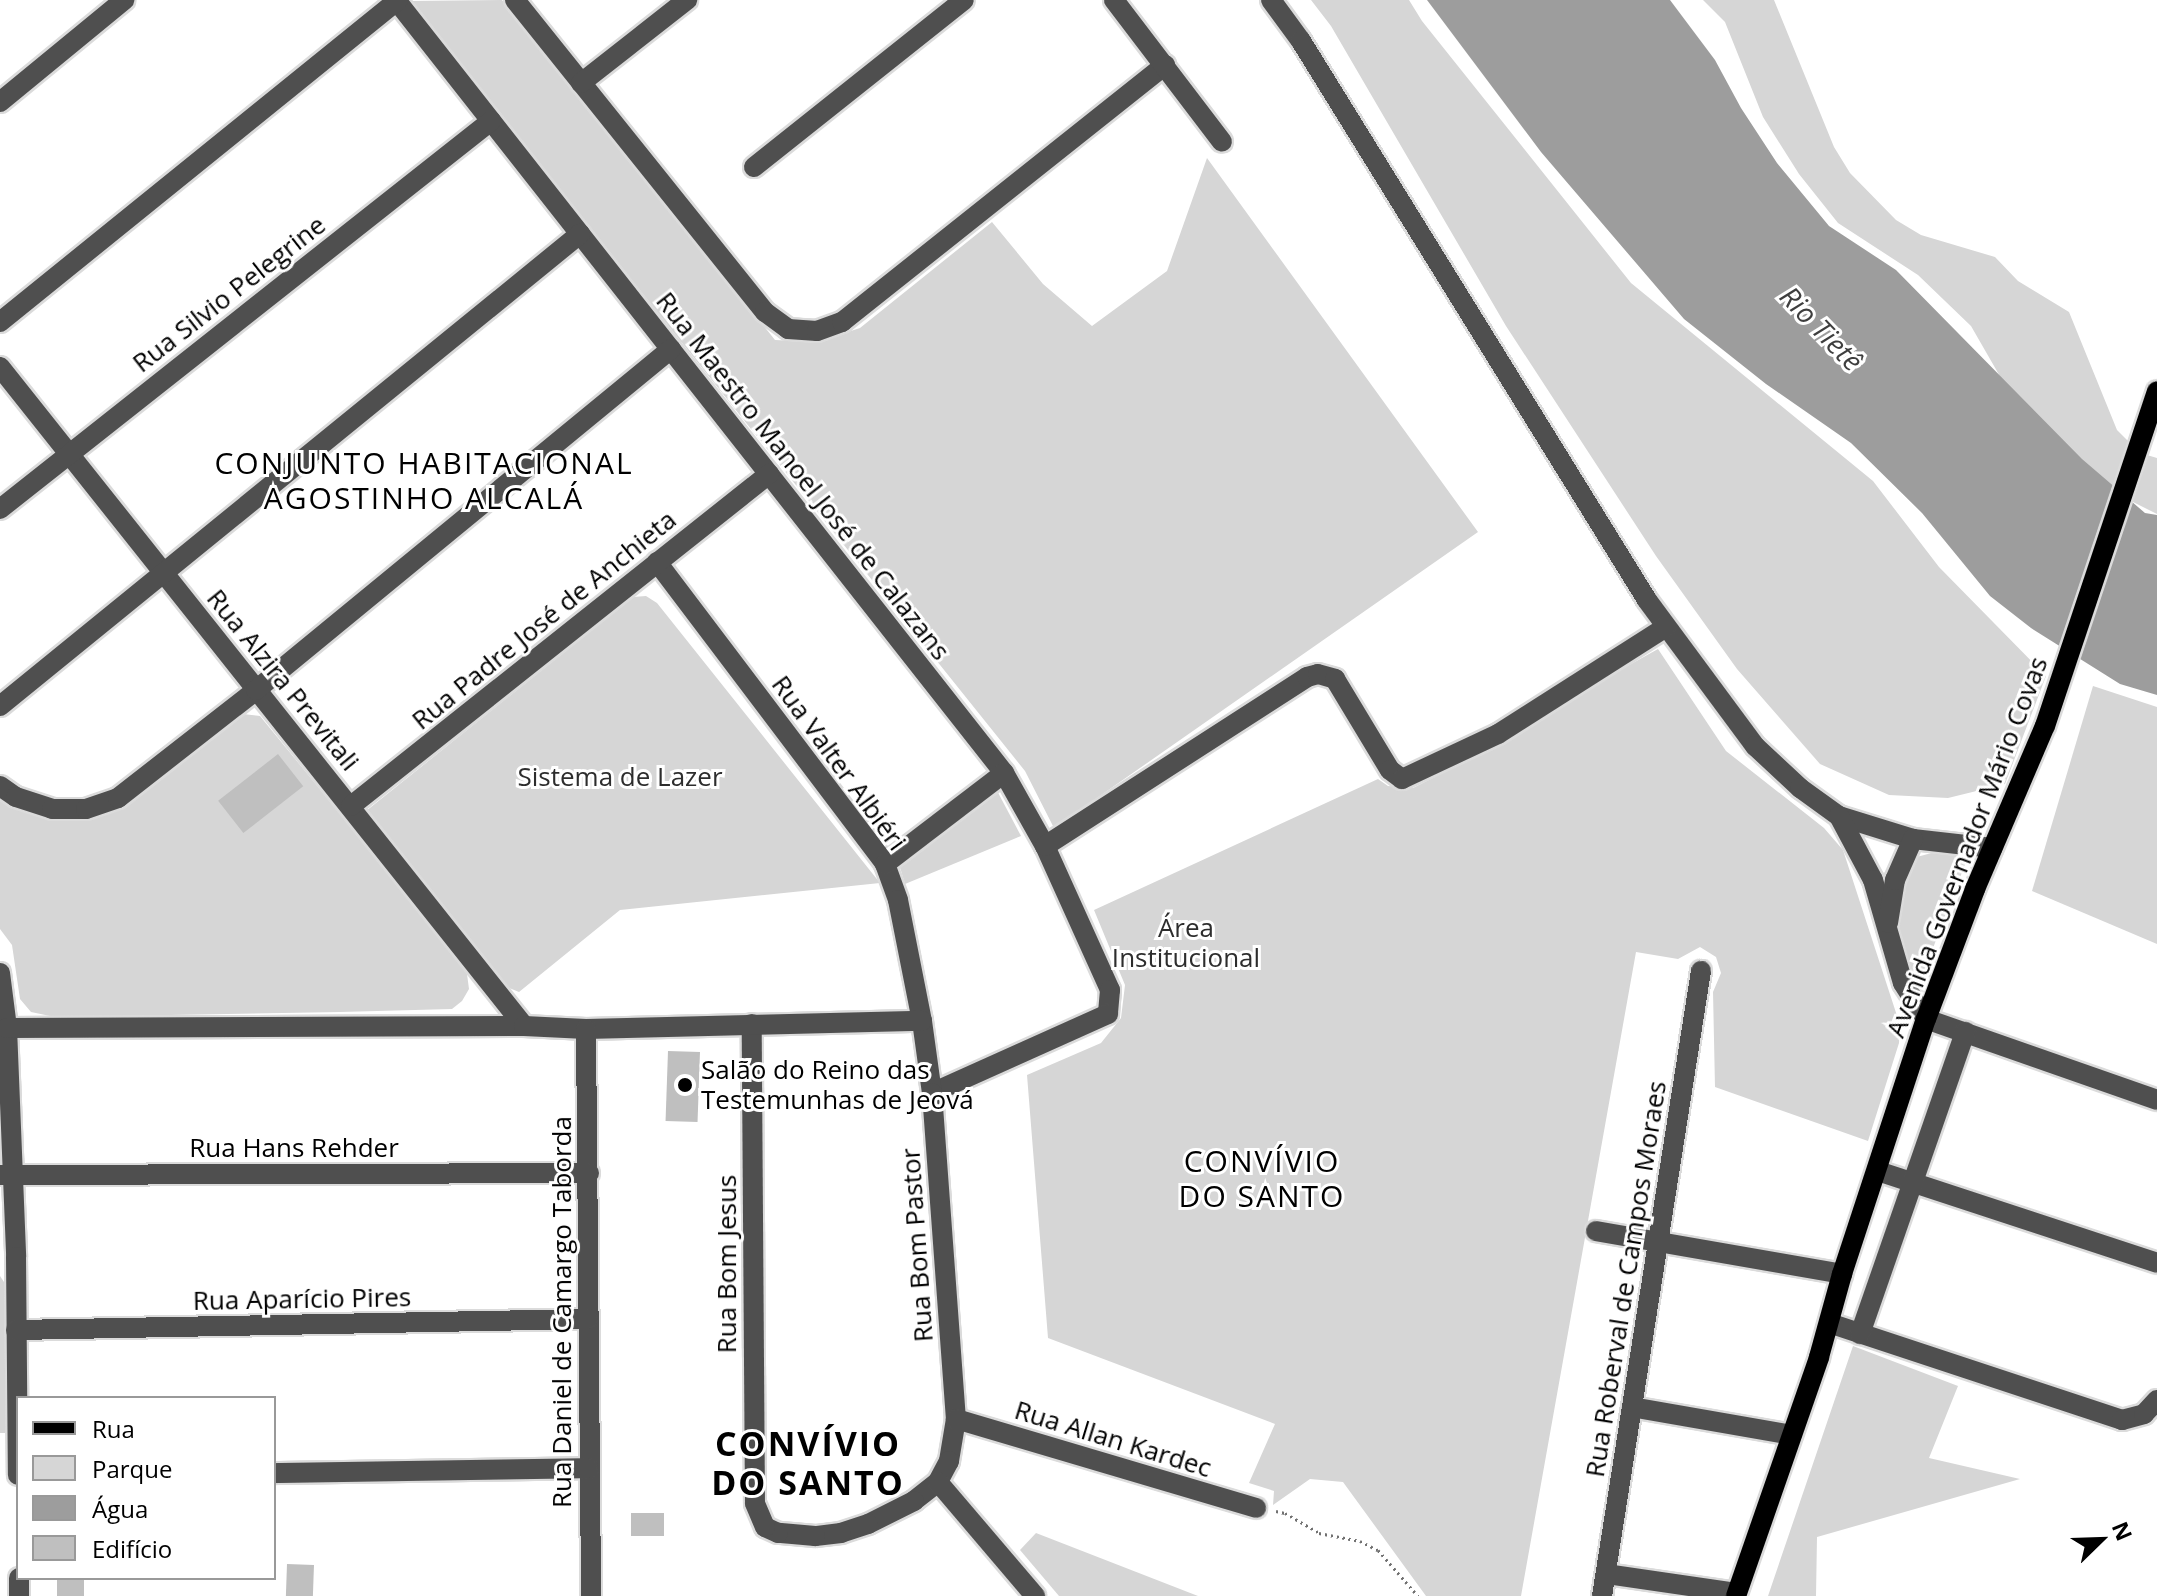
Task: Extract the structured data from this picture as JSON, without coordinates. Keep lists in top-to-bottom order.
{
  "streets": {
    "main road": ["Avenida Governador Mário Covas"],
    "street": [
      "Rua Silvio Pelegrine",
      "Rua Maestro Manoel José de Calazans",
      "Rua Padre José de Anchieta",
      "Rua Alzira Previtali",
      "Rua Valter Albiéri",
      "Rua Hans Rehder",
      "Rua Bom Pastor",
      "Rua Bom Jesus",
      "Rua Roberval de Campos Moraes",
      "Rua Aparício Pires",
      "Rua Daniel de Camargo Taborda",
      "Rua Allan Kardec"
    ]
  },
  "crossings": [
    ["Rua Silvio Pelegrine", "Rua Maestro Manoel José de Calazans"],
    ["Rua Silvio Pelegrine", "Rua Alzira Previtali"],
    ["Rua Maestro Manoel José de Calazans", "Rua Padre José de Anchieta"],
    ["Rua Maestro Manoel José de Calazans", "Rua Bom Pastor"],
    ["Rua Padre José de Anchieta", "Rua Alzira Previtali"],
    ["Rua Padre José de Anchieta", "Rua Valter Albiéri"],
    ["Rua Valter Albiéri", "Rua Bom Pastor"],
    ["Rua Hans Rehder", "Rua Daniel de Camargo Taborda"],
    ["Rua Bom Pastor", "Rua Bom Jesus"],
    ["Rua Bom Pastor", "Rua Allan Kardec"],
    ["Rua Aparício Pires", "Rua Daniel de Camargo Taborda"]
  ],
  "districts": ["CONJUNTO HABITACIONAL AGOSTINHO ALCALÁ", "CONVÍVIO DO SANTO", "CONVÍVIO DO SANTO"],
  "water": ["Rio Tietê"],
  "parks": ["Sistema de Lazer", "Área Institucional"],
  "places": ["Salão do Reino das Testemunhas de Jeová"],
  "legend": [
    "Rua",
    "Parque",
    "Água",
    "Edifício"
  ],
  "north": "top right"
}
